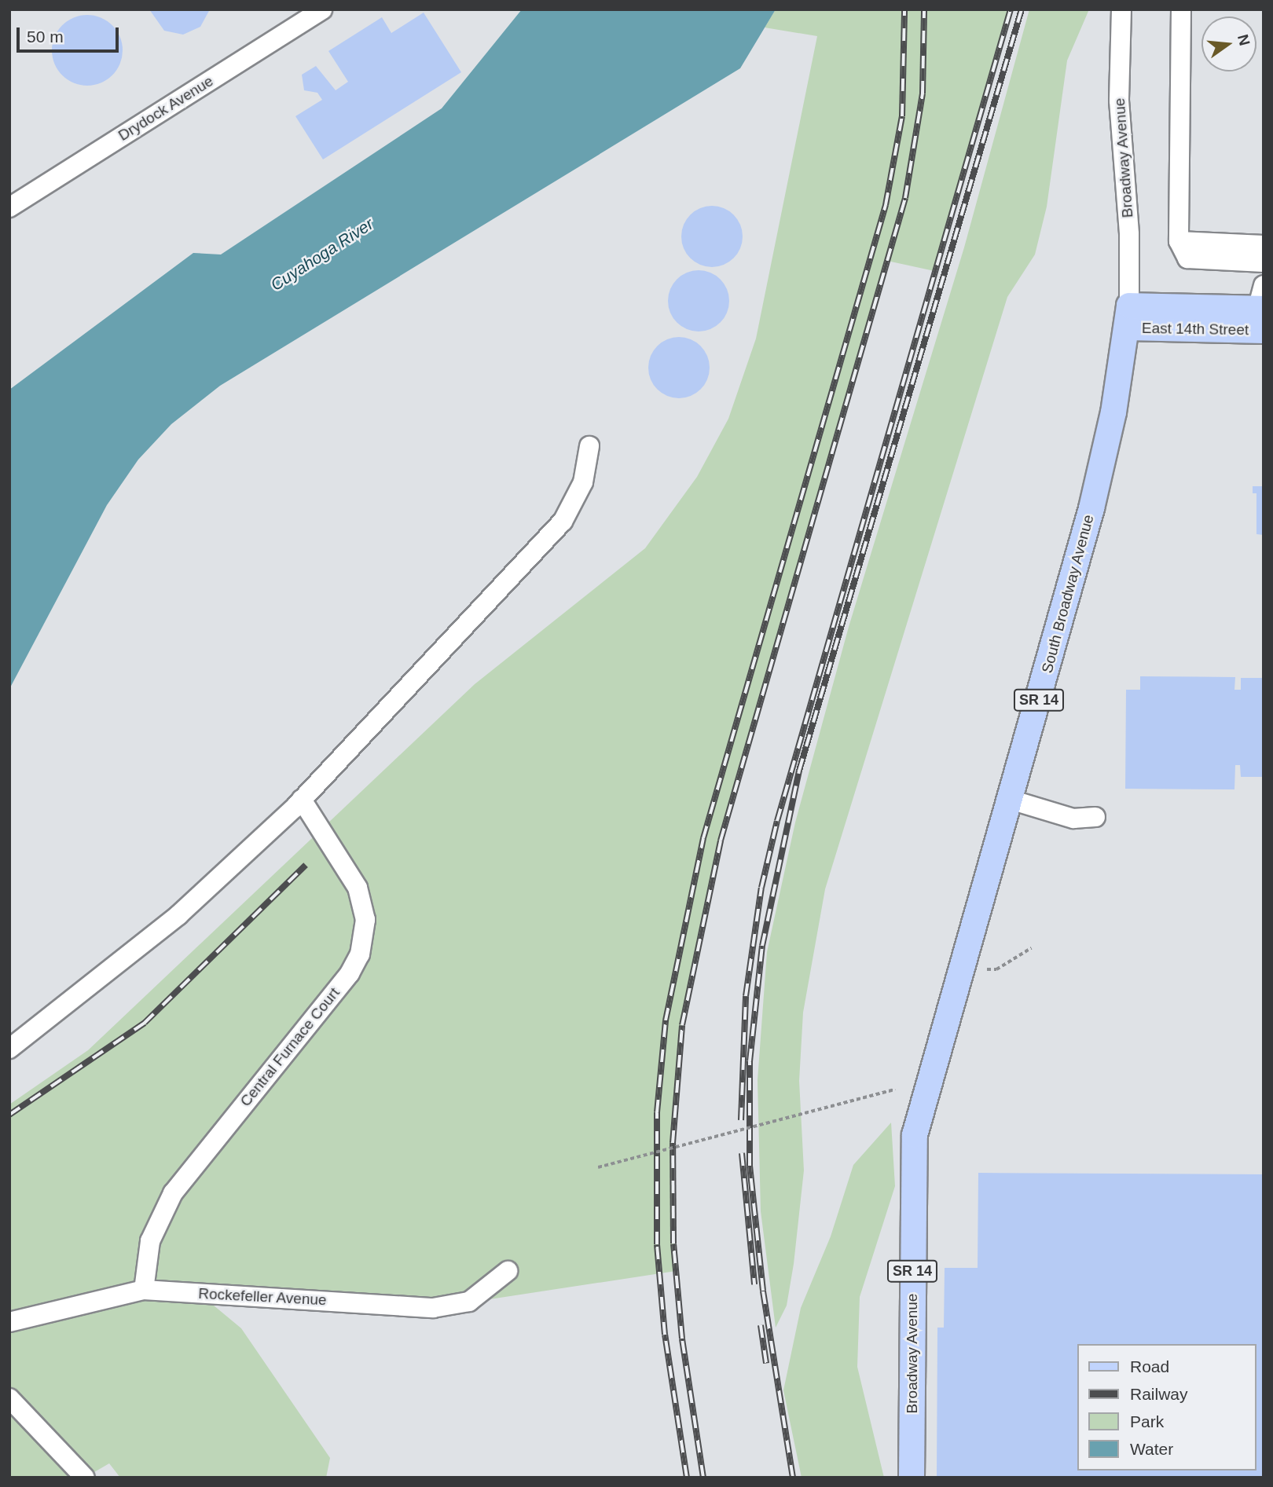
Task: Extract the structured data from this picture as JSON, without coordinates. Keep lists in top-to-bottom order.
{
  "streets": {
    "main road": [
      "Broadway Avenue",
      "East 14th Street",
      "South Broadway Avenue",
      "SR 14"
    ],
    "street": ["Drydock Avenue", "Central Furnace Court", "Rockefeller Avenue"]
  },
  "crossings": [
    ["Broadway Avenue", "East 14th Street"],
    ["Broadway Avenue", "South Broadway Avenue"],
    ["East 14th Street", "South Broadway Avenue"],
    ["Central Furnace Court", "Rockefeller Avenue"]
  ],
  "water": ["Cuyahoga River"],
  "legend": [
    "Road",
    "Railway",
    "Park",
    "Water"
  ],
  "scale_bar": "50 m",
  "north": "right"
}
